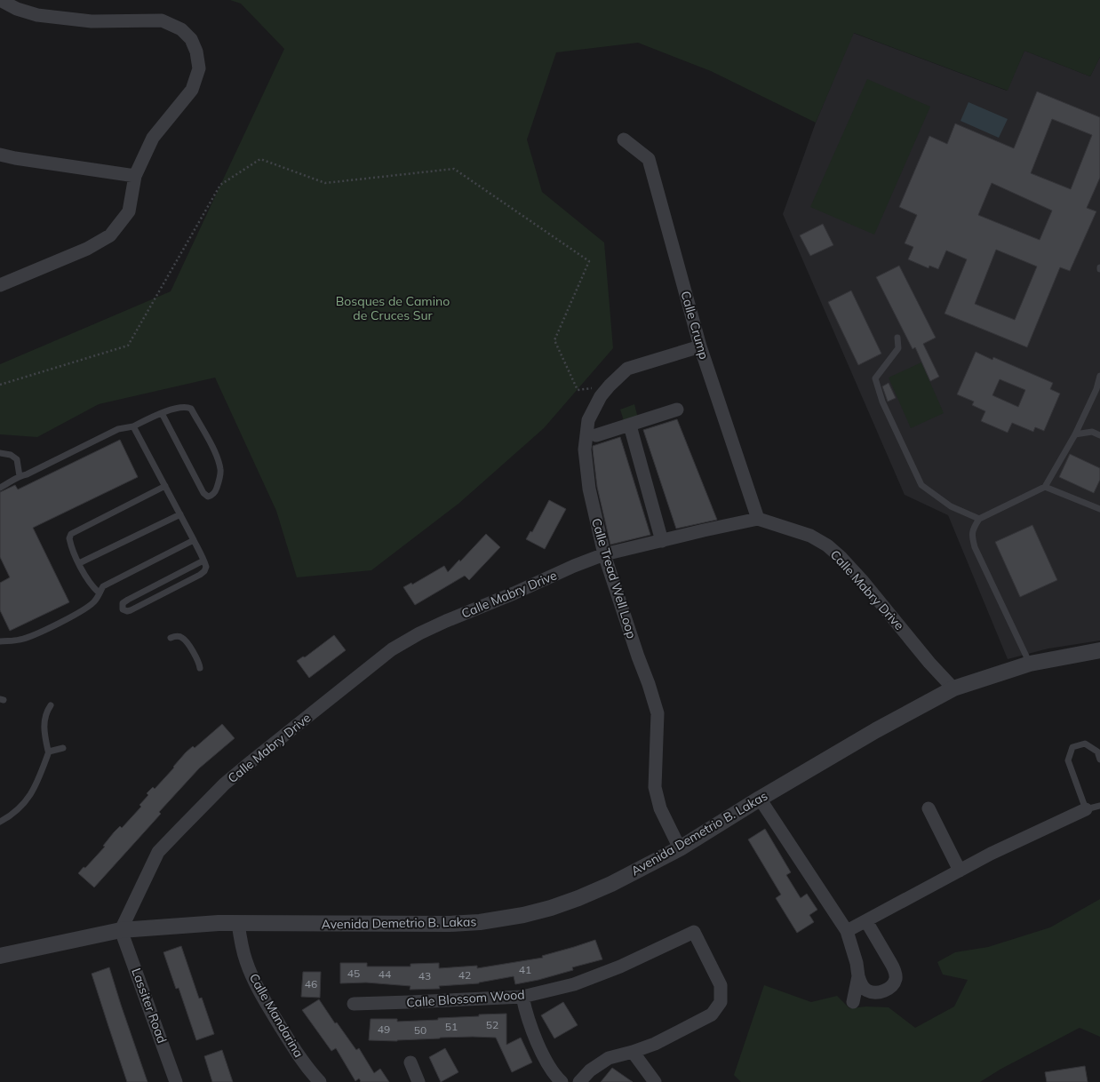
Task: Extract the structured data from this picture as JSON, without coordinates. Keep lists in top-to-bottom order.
{
  "streets": {
    "street": [
      "Calle Crump",
      "Calle Tread Well Loop",
      "Calle Mabry Drive",
      "Avenida Demetrio B. Lakas",
      "Calle Blossom Wood",
      "Lassiter Road",
      "Calle Mandarina"
    ]
  },
  "crossings": [
    ["Calle Crump", "Calle Tread Well Loop"],
    ["Calle Crump", "Calle Mabry Drive"],
    ["Calle Tread Well Loop", "Calle Mabry Drive"],
    ["Calle Tread Well Loop", "Avenida Demetrio B. Lakas"],
    ["Calle Mabry Drive", "Avenida Demetrio B. Lakas"],
    ["Calle Mabry Drive", "Lassiter Road"],
    ["Avenida Demetrio B. Lakas", "Lassiter Road"],
    ["Avenida Demetrio B. Lakas", "Calle Mandarina"]
  ],
  "parks": ["Bosques de Camino de Cruces Sur"],
  "house_numbers": [
    "41",
    "45",
    "44",
    "42",
    "43",
    "46",
    "52",
    "51",
    "49",
    "50"
  ]
}
